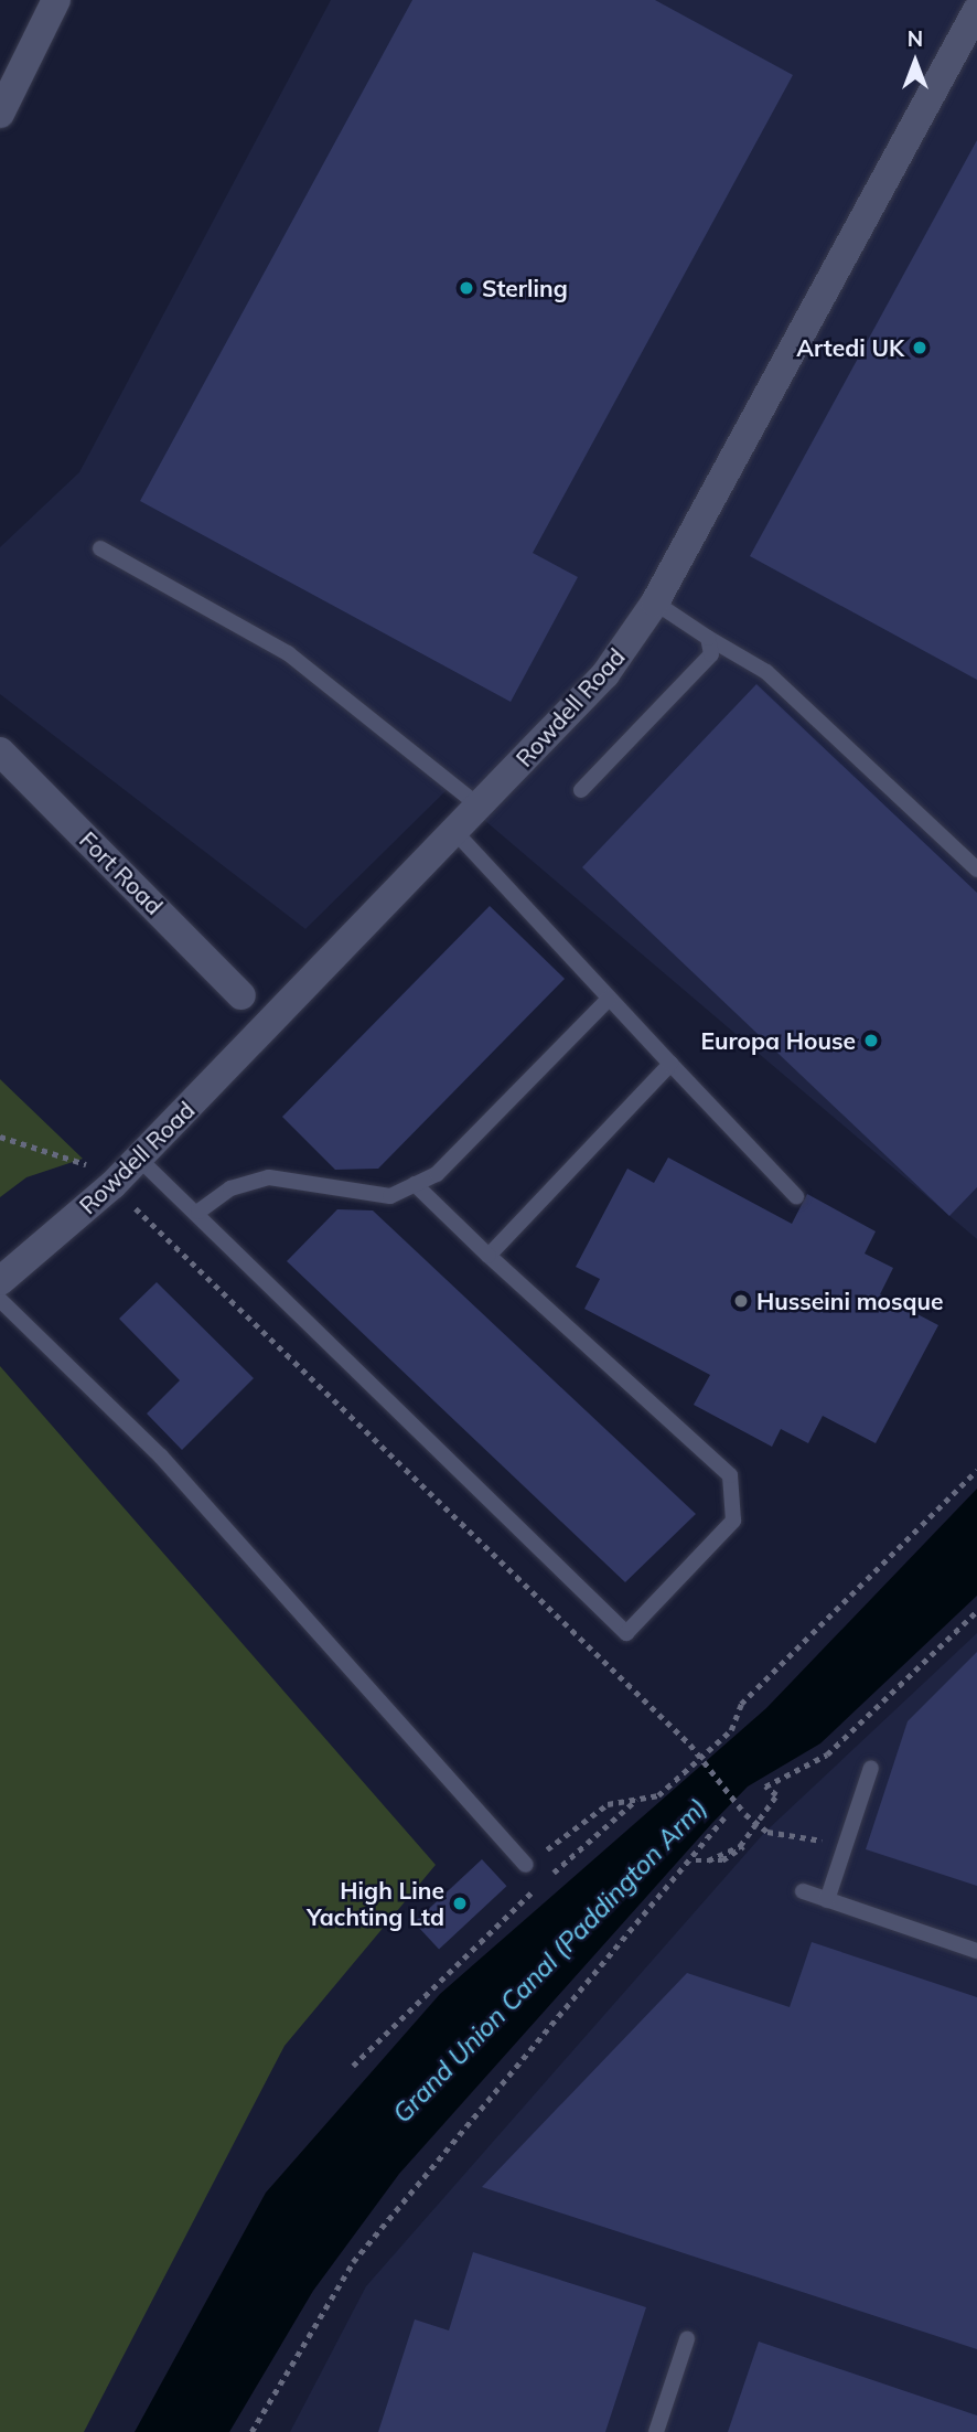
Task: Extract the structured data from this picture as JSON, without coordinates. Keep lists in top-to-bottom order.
{
  "streets": {
    "street": ["Rowdell Road", "Fort Road"]
  },
  "water": ["Grand Union Canal (Paddington Arm)"],
  "places": [
    "Sterling",
    "Artedi UK",
    "Europa House",
    "Husseini mosque",
    "High Line Yachting Ltd"
  ],
  "north": "top"
}
